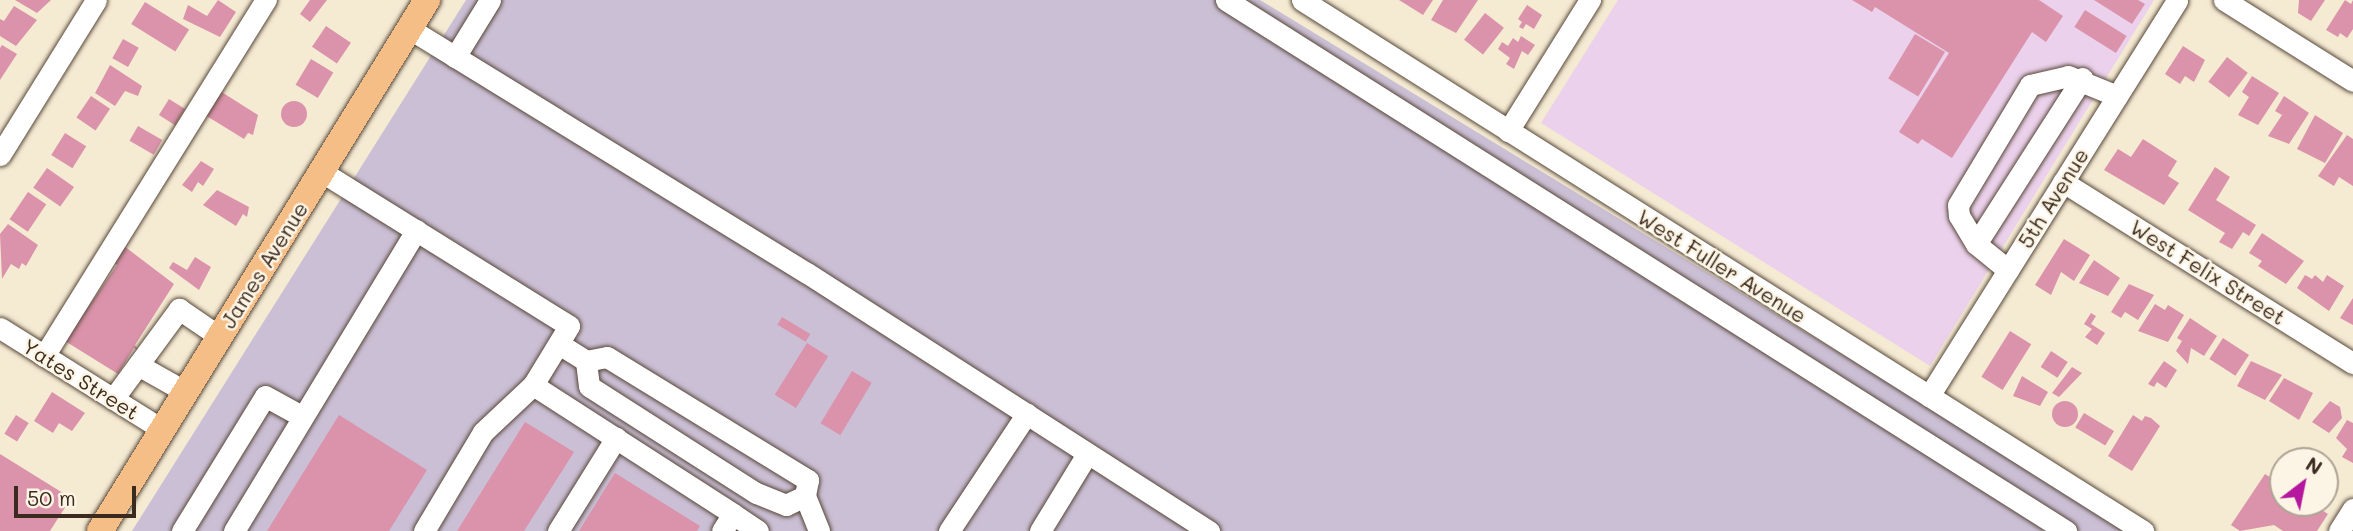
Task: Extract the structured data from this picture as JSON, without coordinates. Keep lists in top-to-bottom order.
{
  "streets": {
    "main road": ["James Avenue"],
    "street": [
      "5th Avenue",
      "West Fuller Avenue",
      "West Felix Street",
      "Yates Street"
    ]
  },
  "crossings": [
    ["5th Avenue", "West Fuller Avenue"],
    ["5th Avenue", "West Felix Street"],
    ["James Avenue", "Yates Street"]
  ],
  "scale_bar": "50 m",
  "north": "top right"
}
